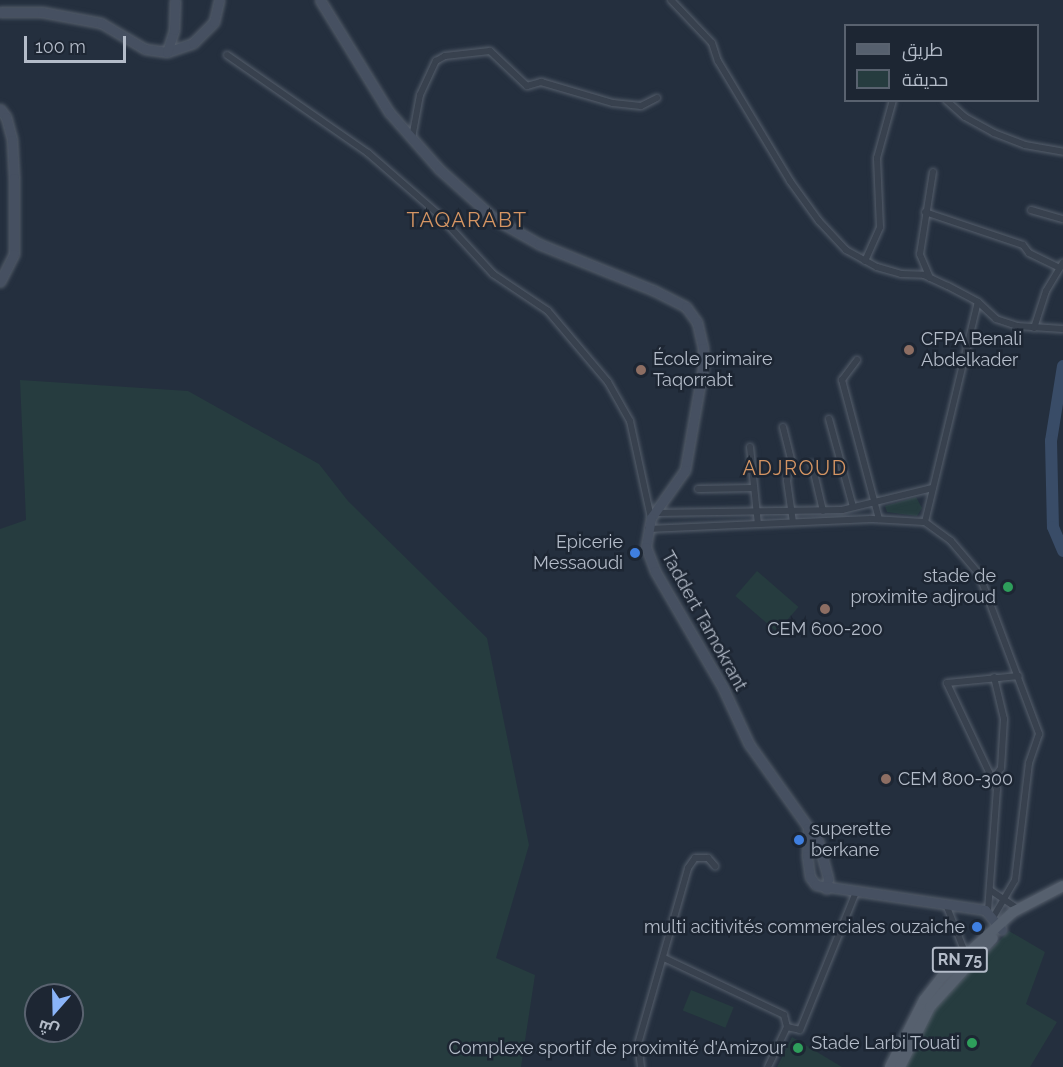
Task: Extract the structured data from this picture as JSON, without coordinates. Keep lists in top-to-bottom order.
{
  "streets": {
    "main road": ["Taddert Tamokrant", "RN 75"]
  },
  "districts": ["TAQARABT", "ADJROUD"],
  "places": [
    "CFPA Benali Abdelkader",
    "École primaire Taqorrabt",
    "Epicerie Messaoudi",
    "stade de proximite adjroud",
    "CEM 600-200",
    "CEM 800-300",
    "superette berkane",
    "multi acitivités commerciales ouzaiche",
    "Stade Larbi Touati",
    "Complexe sportif de proximité d'Amizour"
  ],
  "legend": ["طريق", "حديقة"],
  "scale_bar": "100 m",
  "north": "bottom"
}
